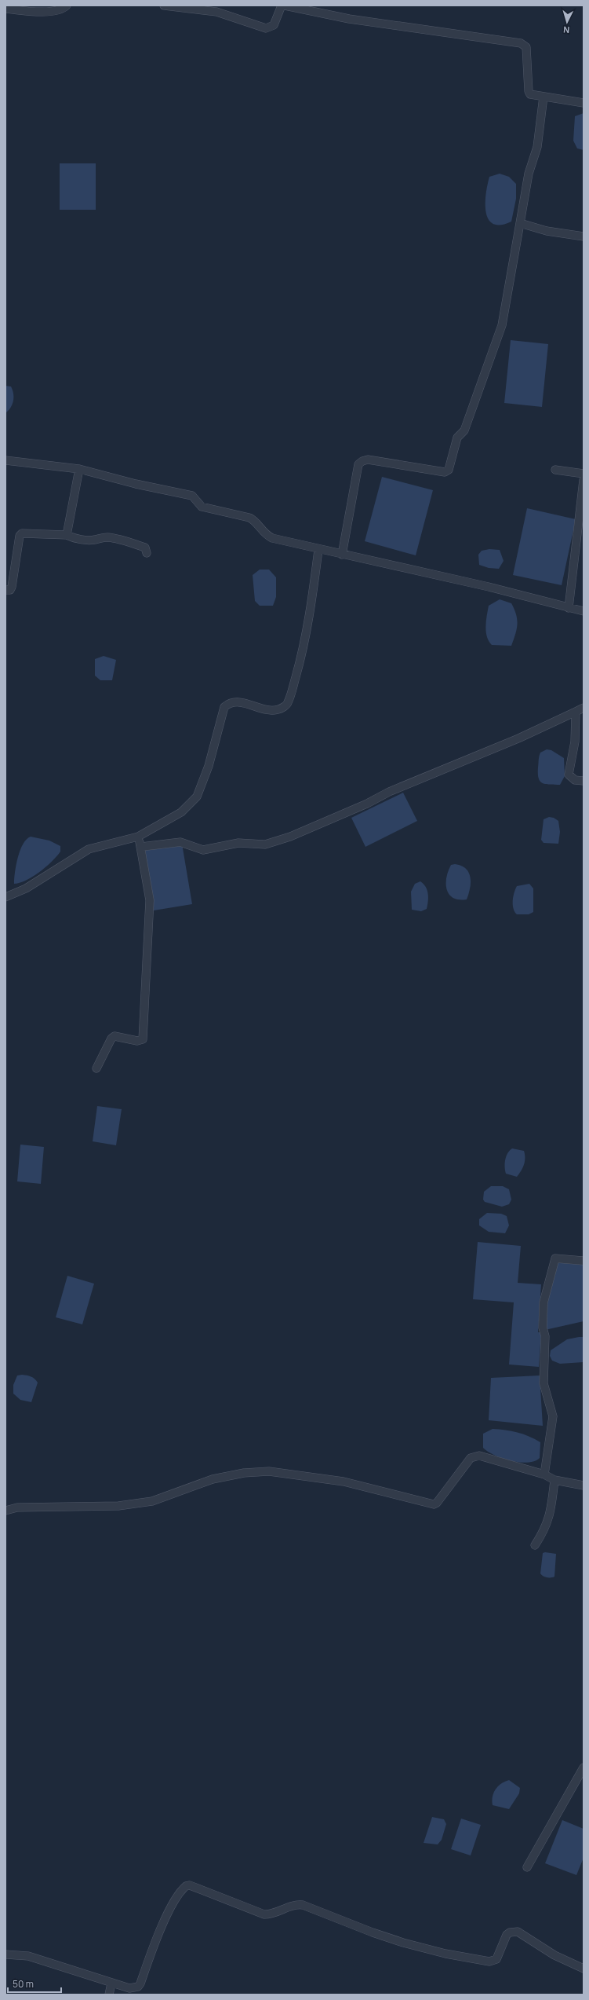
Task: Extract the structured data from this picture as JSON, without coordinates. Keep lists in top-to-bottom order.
{
  "scale_bar": "50 m",
  "north": "bottom"
}
